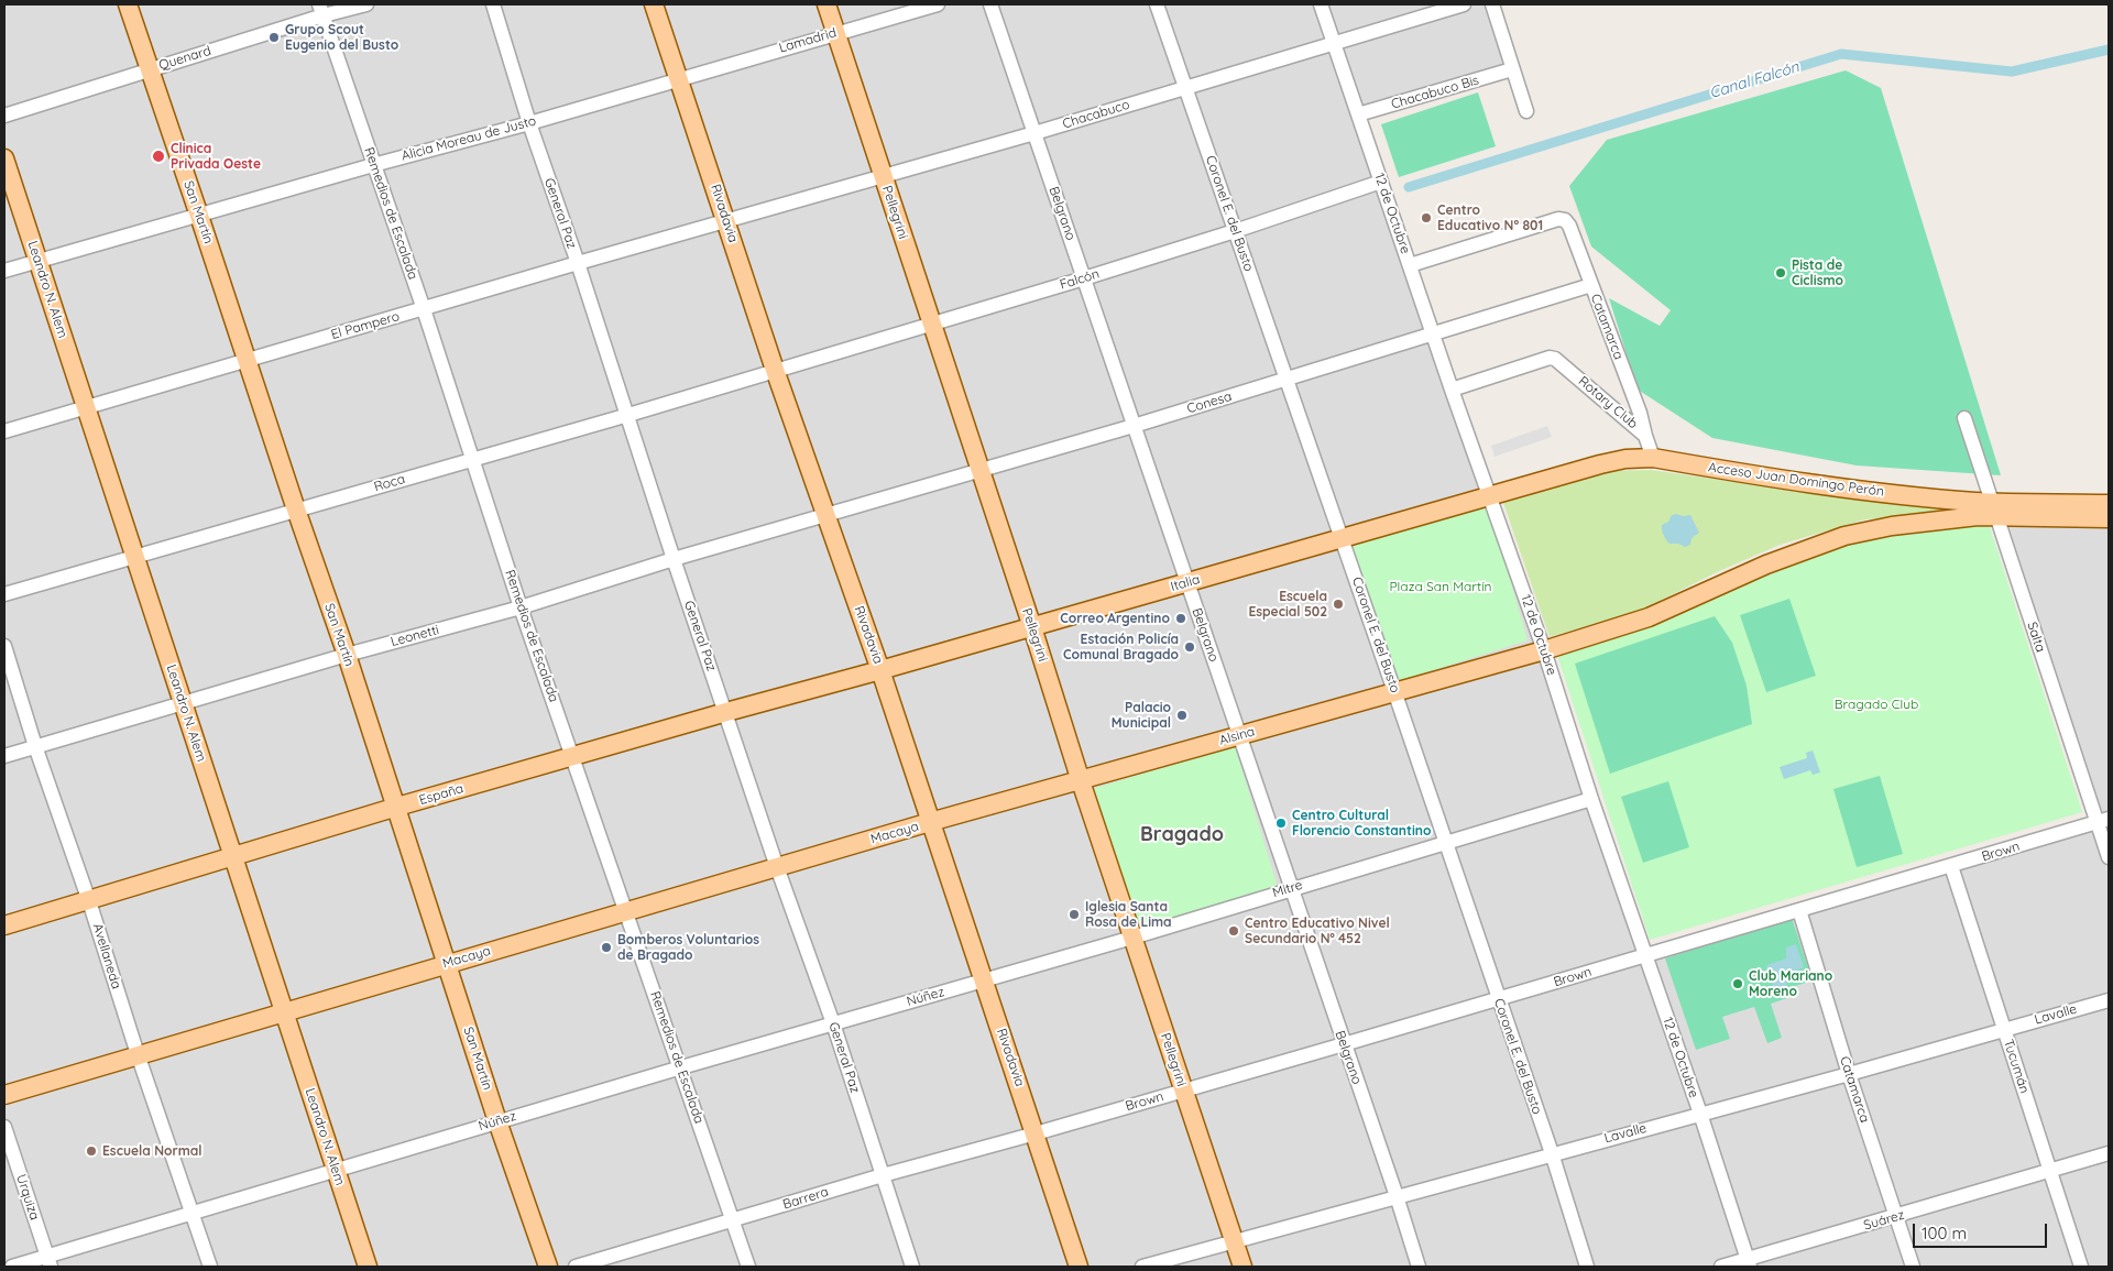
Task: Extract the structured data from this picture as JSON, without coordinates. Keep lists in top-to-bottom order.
{
  "streets": {
    "main road": [
      "San Martín",
      "Pellegrini",
      "Rivadavia",
      "Leandro N. Alem",
      "Acceso Juan Domingo Perón",
      "Italia",
      "Alsina",
      "España",
      "Macaya"
    ],
    "street": [
      "Lamadrid",
      "Quenard",
      "Chacabuco Bis",
      "Chacabuco",
      "Alicia Moreau de Justo",
      "Remedios de Escalada",
      "General Paz",
      "Belgrano",
      "Coronel E. del Busto",
      "12 de Octubre",
      "Falcón",
      "El Pampero",
      "Catamarca",
      "Conesa",
      "Rotary Club",
      "Roca",
      "Leonetti",
      "Salta",
      "Brown",
      "Mitre",
      "Avellaneda",
      "Núñez",
      "Lavalle",
      "Tucumán",
      "Urquiza",
      "Barrera",
      "Suárez"
    ]
  },
  "crossings": [
    ["Lamadrid", "Alicia Moreau de Justo"],
    ["Lamadrid", "Pellegrini"],
    ["Lamadrid", "Rivadavia"],
    ["Quenard", "San Martín"],
    ["Quenard", "Remedios de Escalada"],
    ["Chacabuco Bis", "12 de Octubre"],
    ["Chacabuco", "Pellegrini"],
    ["Chacabuco", "Rivadavia"],
    ["Chacabuco", "Belgrano"],
    ["Chacabuco", "Coronel E. del Busto"],
    ["Chacabuco", "12 de Octubre"],
    ["Chacabuco", "El Pampero"],
    ["Alicia Moreau de Justo", "San Martín"],
    ["Alicia Moreau de Justo", "Remedios de Escalada"],
    ["Alicia Moreau de Justo", "General Paz"],
    ["Alicia Moreau de Justo", "Rivadavia"],
    ["Alicia Moreau de Justo", "Leandro N. Alem"],
    ["San Martín", "El Pampero"],
    ["San Martín", "Roca"],
    ["San Martín", "Leonetti"],
    ["San Martín", "España"],
    ["San Martín", "Macaya"],
    ["San Martín", "Núñez"],
    ["Pellegrini", "Falcón"],
    ["Pellegrini", "Conesa"],
    ["Pellegrini", "Italia"],
    ["Pellegrini", "Alsina"],
    ["Pellegrini", "Brown"],
    ["Pellegrini", "Mitre"],
    ["Pellegrini", "Lavalle"],
    ["Remedios de Escalada", "El Pampero"],
    ["Remedios de Escalada", "Roca"],
    ["Remedios de Escalada", "Leonetti"],
    ["Remedios de Escalada", "España"],
    ["Remedios de Escalada", "Macaya"],
    ["Remedios de Escalada", "Núñez"],
    ["Remedios de Escalada", "Barrera"],
    ["General Paz", "El Pampero"],
    ["General Paz", "Roca"],
    ["General Paz", "Leonetti"],
    ["General Paz", "España"],
    ["General Paz", "Macaya"],
    ["General Paz", "Núñez"],
    ["General Paz", "Barrera"],
    ["Rivadavia", "Falcón"],
    ["Rivadavia", "El Pampero"],
    ["Rivadavia", "Conesa"],
    ["Rivadavia", "Roca"],
    ["Rivadavia", "Italia"],
    ["Rivadavia", "Leonetti"],
    ["Rivadavia", "Alsina"],
    ["Rivadavia", "España"],
    ["Rivadavia", "Macaya"],
    ["Rivadavia", "Brown"],
    ["Rivadavia", "Mitre"],
    ["Rivadavia", "Núñez"],
    ["Rivadavia", "Barrera"],
    ["Belgrano", "Falcón"],
    ["Belgrano", "Conesa"],
    ["Belgrano", "Italia"],
    ["Belgrano", "Alsina"],
    ["Belgrano", "Brown"],
    ["Belgrano", "Mitre"],
    ["Belgrano", "Lavalle"],
    ["Coronel E. del Busto", "Falcón"],
    ["Coronel E. del Busto", "Conesa"],
    ["Coronel E. del Busto", "Italia"],
    ["Coronel E. del Busto", "Alsina"],
    ["Coronel E. del Busto", "Brown"],
    ["Coronel E. del Busto", "Mitre"],
    ["Coronel E. del Busto", "Lavalle"],
    ["12 de Octubre", "Falcón"],
    ["12 de Octubre", "Catamarca"],
    ["12 de Octubre", "Conesa"],
    ["12 de Octubre", "Rotary Club"],
    ["12 de Octubre", "Acceso Juan Domingo Perón"],
    ["12 de Octubre", "Italia"],
    ["12 de Octubre", "Alsina"],
    ["12 de Octubre", "Brown"],
    ["12 de Octubre", "Mitre"],
    ["12 de Octubre", "Lavalle"],
    ["12 de Octubre", "Suárez"],
    ["Falcón", "Roca"],
    ["Leandro N. Alem", "El Pampero"],
    ["Leandro N. Alem", "Roca"],
    ["Leandro N. Alem", "Leonetti"],
    ["Leandro N. Alem", "España"],
    ["Leandro N. Alem", "Macaya"],
    ["Leandro N. Alem", "Núñez"],
    ["Catamarca", "Conesa"],
    ["Catamarca", "Rotary Club"],
    ["Catamarca", "Brown"],
    ["Catamarca", "Lavalle"],
    ["Catamarca", "Suárez"],
    ["Conesa", "Leonetti"],
    ["Rotary Club", "Acceso Juan Domingo Perón"],
    ["Acceso Juan Domingo Perón", "Italia"],
    ["Acceso Juan Domingo Perón", "Salta"],
    ["Acceso Juan Domingo Perón", "Alsina"],
    ["Italia", "España"],
    ["Leonetti", "Avellaneda"],
    ["Salta", "Brown"],
    ["Alsina", "Macaya"],
    ["España", "Avellaneda"],
    ["Macaya", "Avellaneda"],
    ["Brown", "Tucumán"],
    ["Brown", "Barrera"],
    ["Mitre", "Núñez"],
    ["Avellaneda", "Núñez"],
    ["Núñez", "Urquiza"],
    ["Lavalle", "Tucumán"],
    ["Tucumán", "Suárez"]
  ],
  "districts": ["Bragado"],
  "water": ["Canal Falcón"],
  "parks": ["Plaza San Martín", "Bragado Club"],
  "places": [
    "Grupo Scout Eugenio del Busto",
    "Clinica Privada Oeste",
    "Centro Educativo N° 801",
    "Pista de Ciclismo",
    "Escuela Especial 502",
    "Correo Argentino",
    "Estación Policía Comunal Bragado",
    "Palacio Municipal",
    "Centro Cultural Florencio Constantino",
    "Iglesia Santa Rosa de Lima",
    "Centro Educativo Nivel Secundario Nº 452",
    "Bomberos Voluntarios de Bragado",
    "Club Mariano Moreno",
    "Escuela Normal"
  ],
  "scale_bar": "100 m"
}
